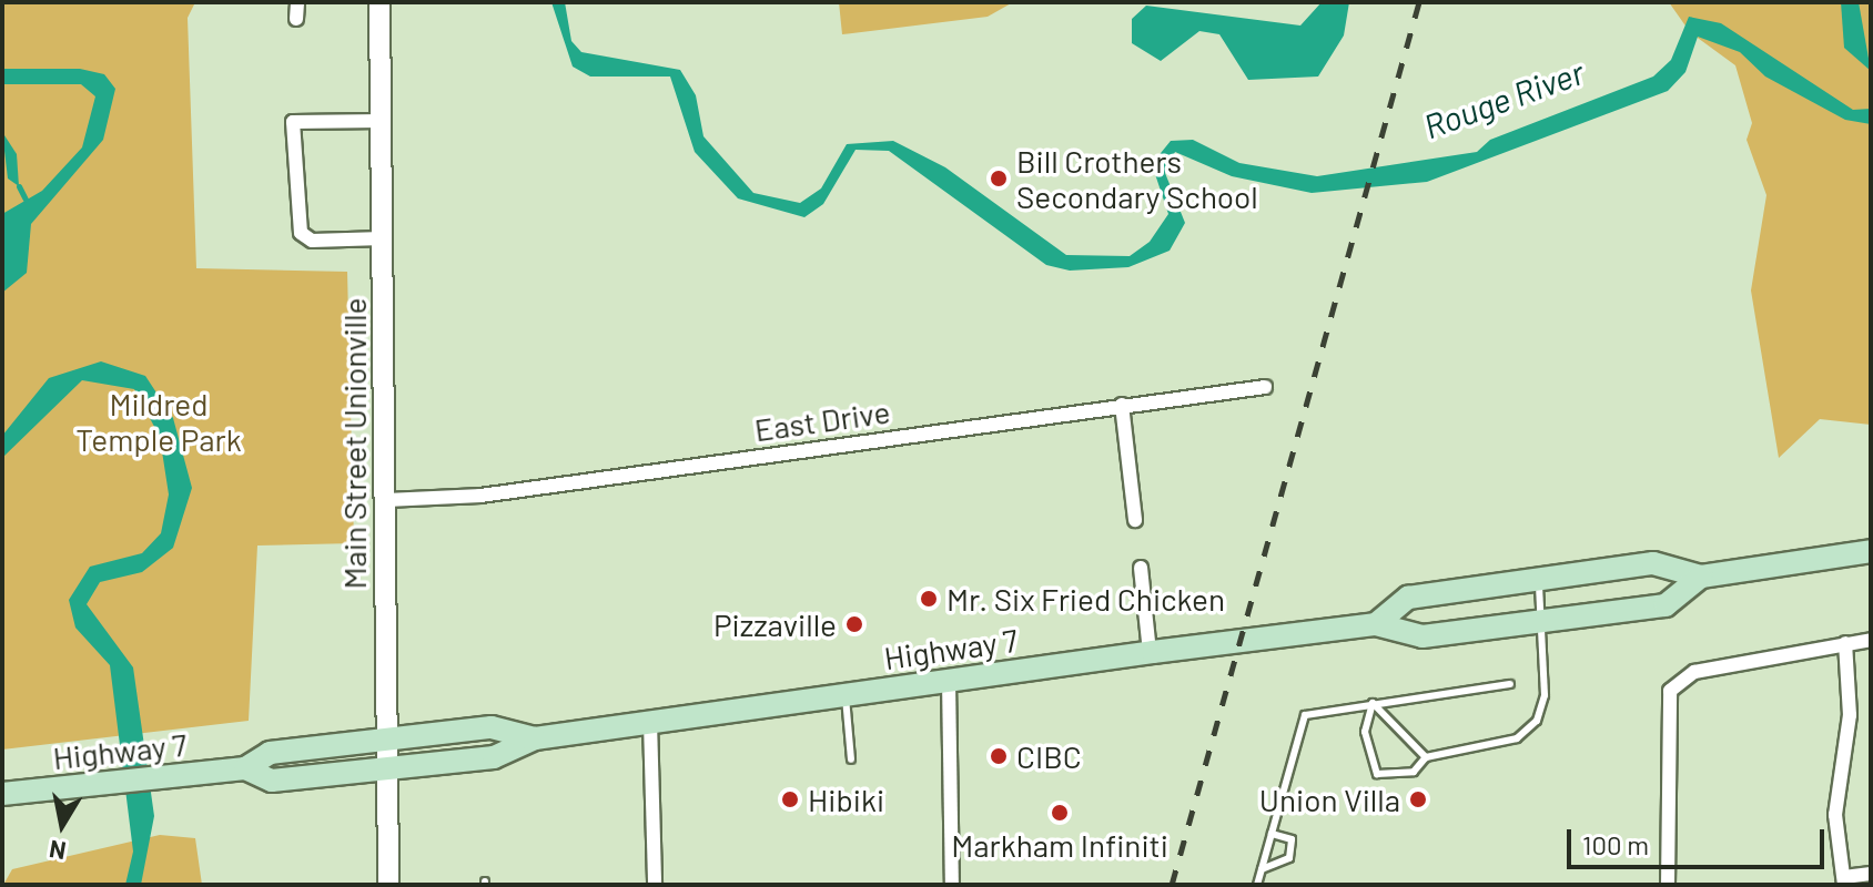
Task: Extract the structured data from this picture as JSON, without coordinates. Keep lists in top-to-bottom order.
{
  "streets": {
    "main road": ["Main Street Unionville", "Highway 7"],
    "street": ["East Drive"]
  },
  "crossings": [
    ["East Drive", "Main Street Unionville"],
    ["Main Street Unionville", "Highway 7"]
  ],
  "water": ["Rouge River"],
  "parks": ["Mildred Temple Park"],
  "places": [
    "Bill Crothers Secondary School",
    "Mr. Six Fried Chicken",
    "Pizzaville",
    "CIBC",
    "Hibiki",
    "Union Villa",
    "Markham Infiniti"
  ],
  "scale_bar": "100 m",
  "north": "bottom"
}
